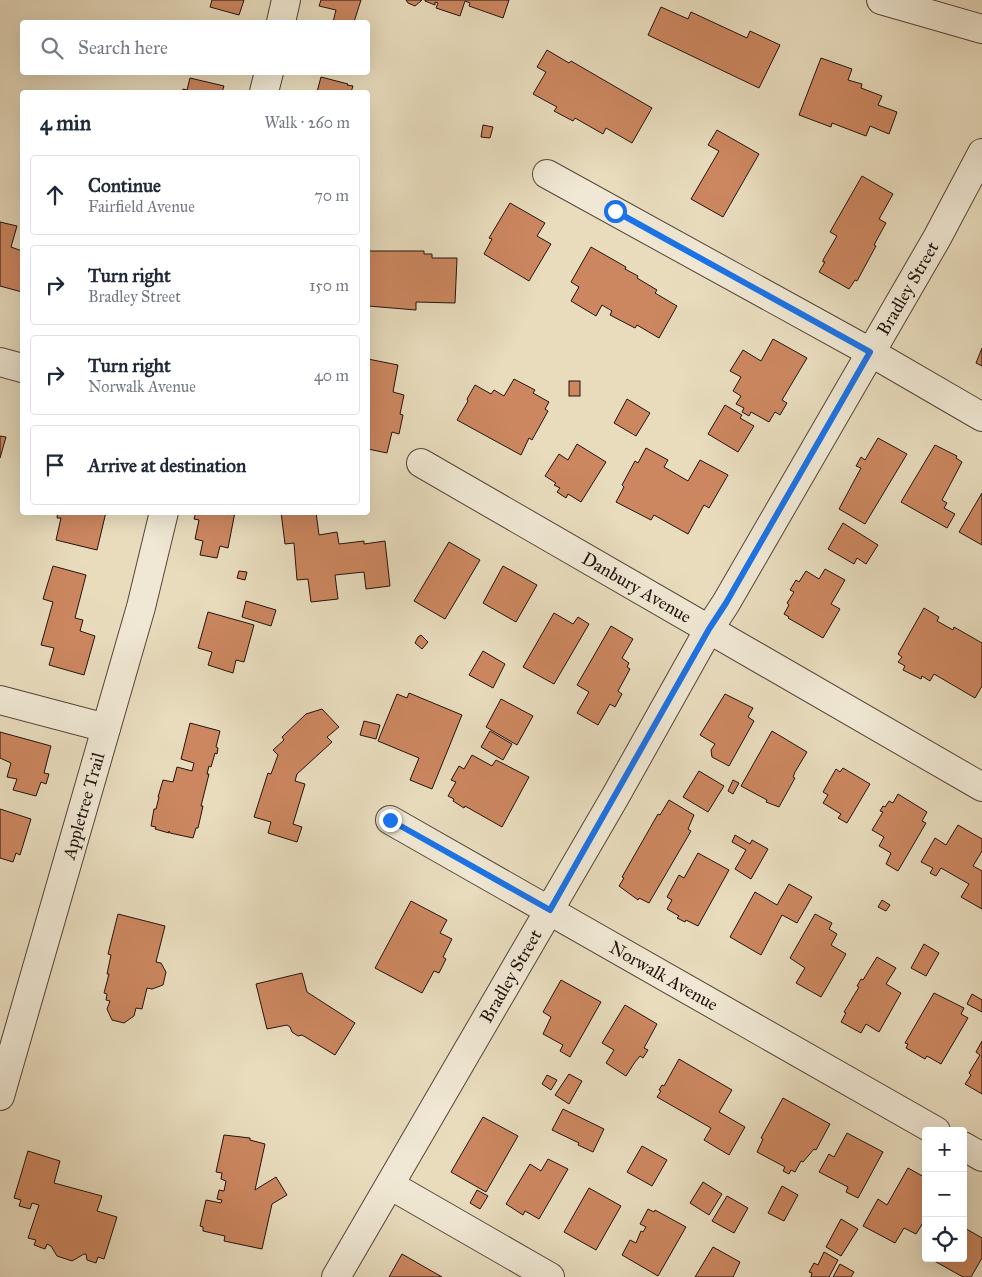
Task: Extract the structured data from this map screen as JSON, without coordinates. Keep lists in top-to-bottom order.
{
  "streets": {
    "street": [
      "Bradley Street",
      "Danbury Avenue",
      "Appletree Trail",
      "Norwalk Avenue"
    ]
  },
  "crossings": [
    ["Bradley Street", "Danbury Avenue"],
    ["Bradley Street", "Norwalk Avenue"]
  ],
  "page": {
    "search": "Search here",
    "heading": ["4 min", "Walk · 260 m"],
    "list": [
      ["Continue", "Fairfield Avenue", "70 m"],
      ["Turn right", "Bradley Street", "150 m"],
      ["Turn right", "Norwalk Avenue", "40 m"],
      "Arrive at destination"
    ],
    "map_buttons": ["+", "−"]
  }
}
